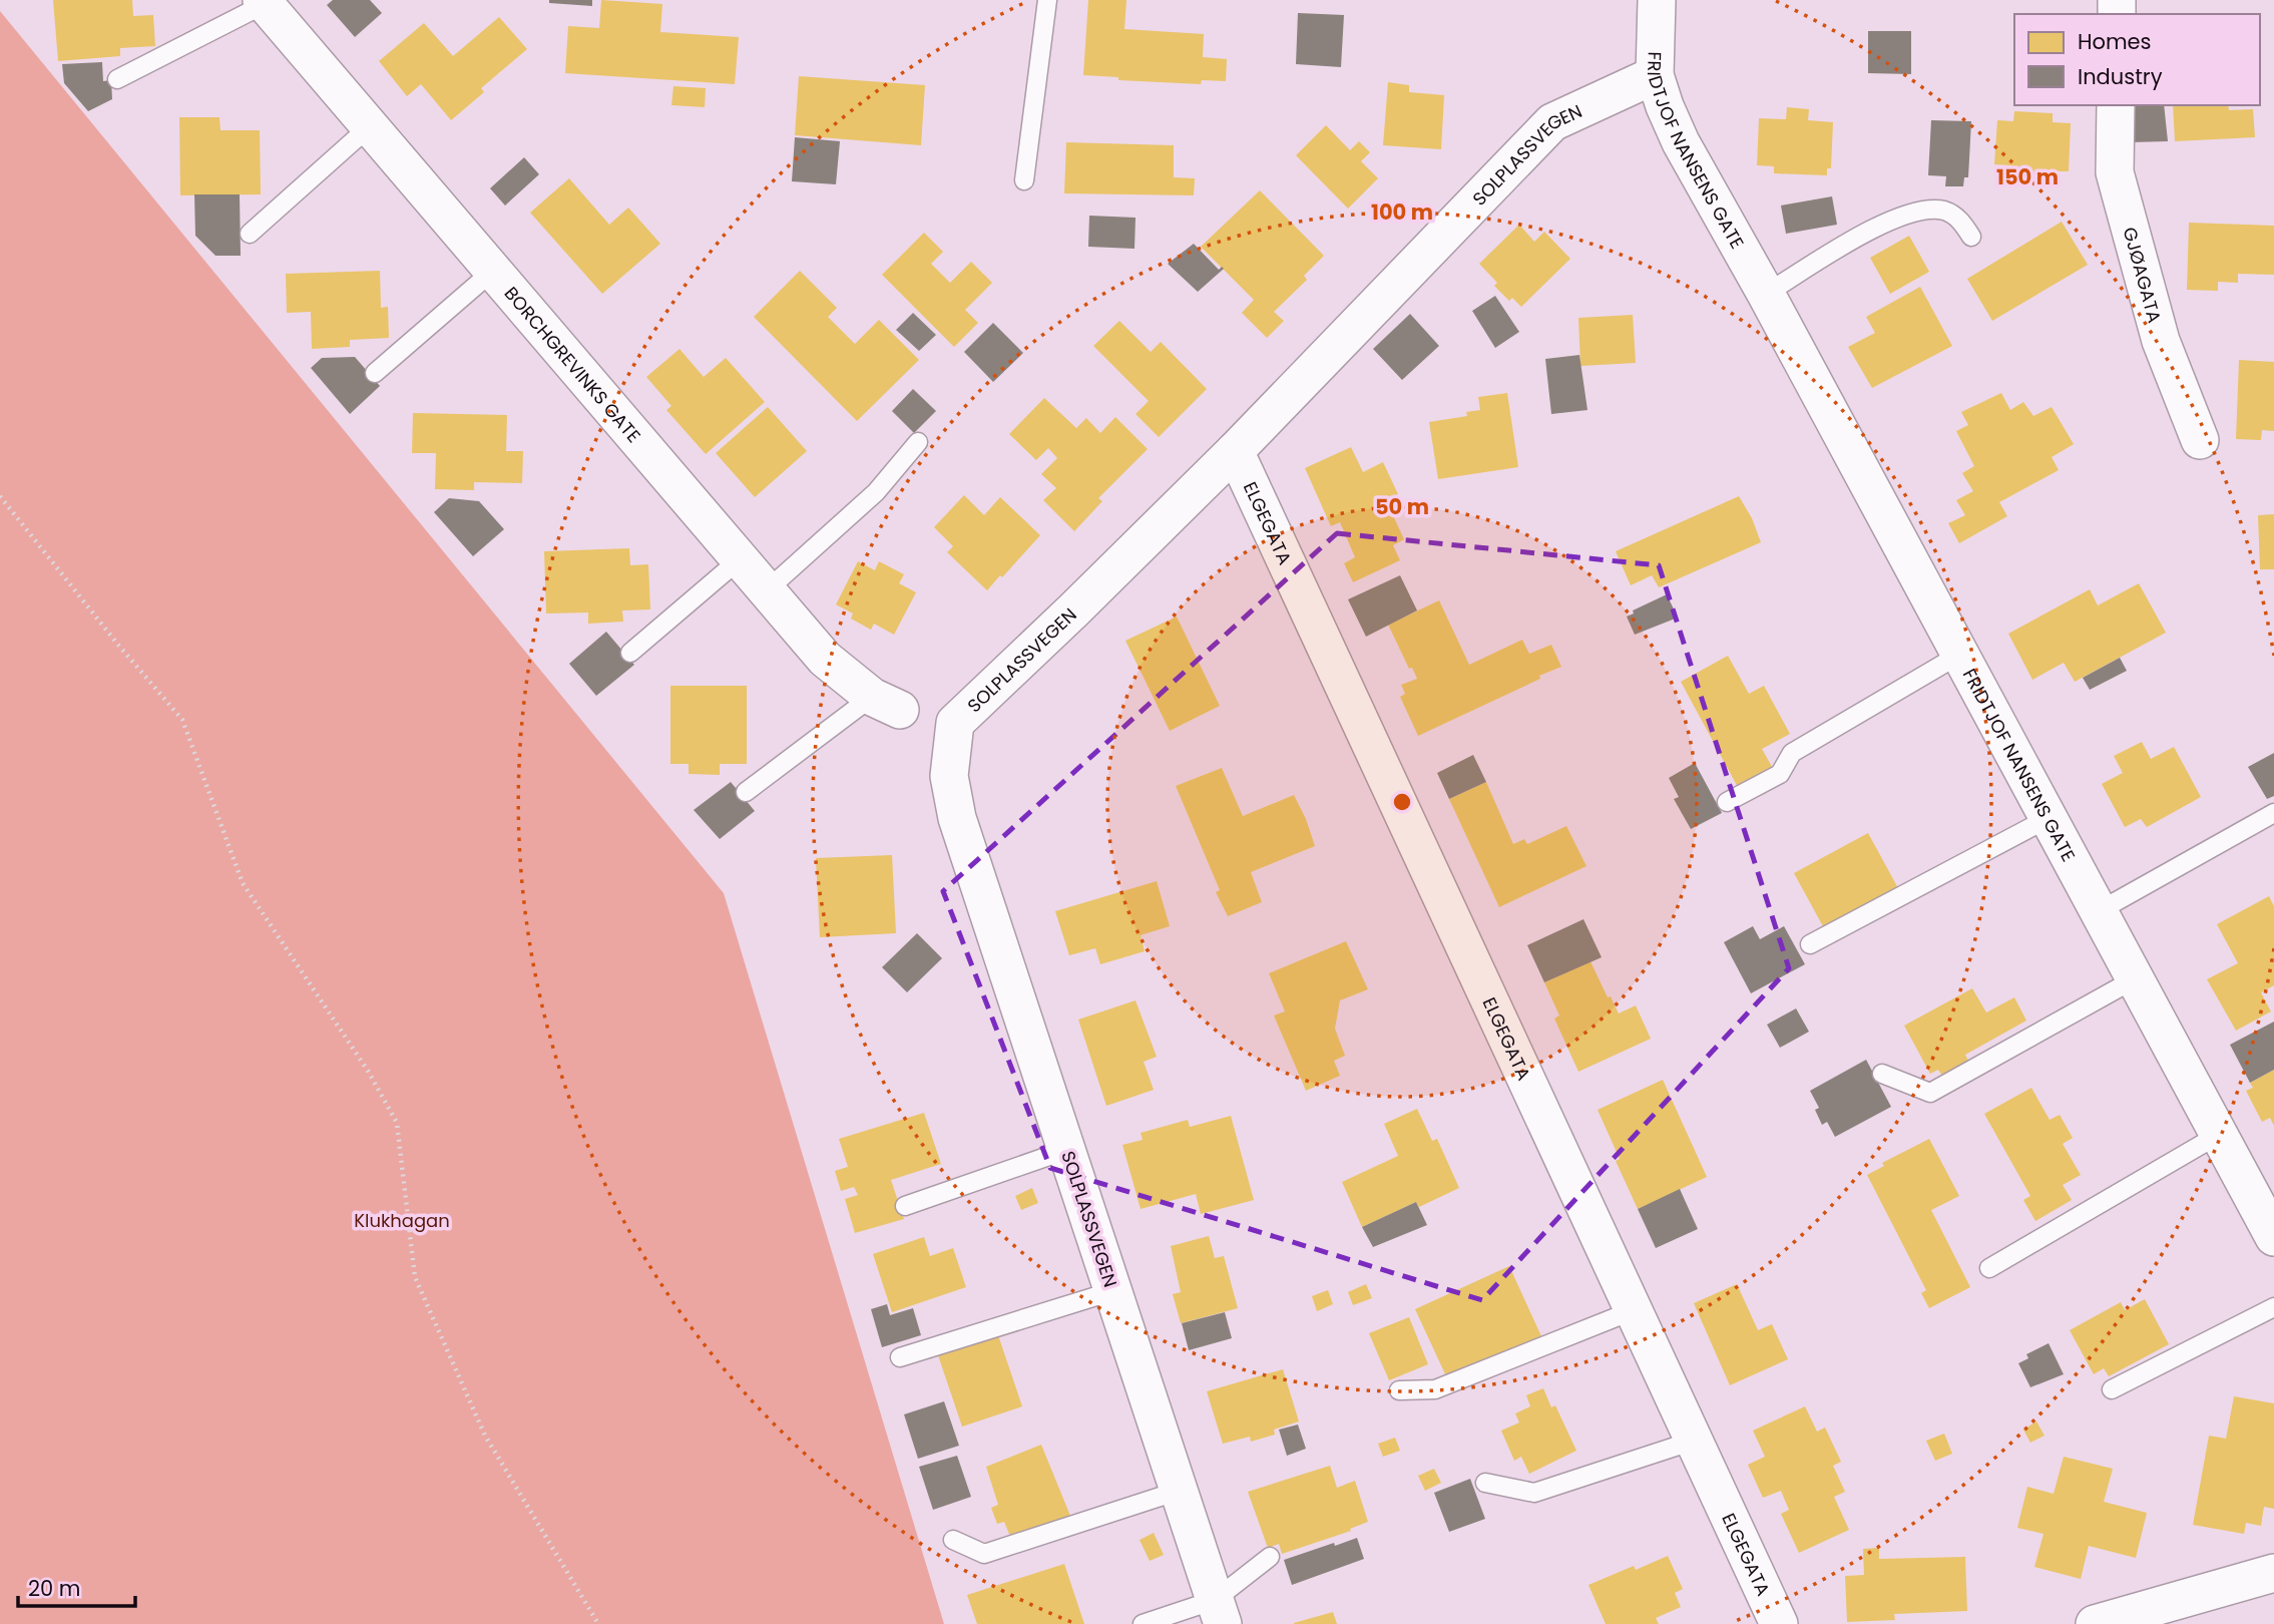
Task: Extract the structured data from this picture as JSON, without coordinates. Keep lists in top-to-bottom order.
{
  "streets": {
    "street": [
      "FRIDTJOF NANSENS GATE",
      "SOLPLASSVEGEN",
      "GJØAGATA",
      "BORCHGREVINKS GATE",
      "ELGEGATA"
    ]
  },
  "crossings": [
    ["FRIDTJOF NANSENS GATE", "SOLPLASSVEGEN"],
    ["SOLPLASSVEGEN", "ELGEGATA"]
  ],
  "parks": ["Klukhagan"],
  "legend": ["Homes", "Industry"],
  "scale_bar": "20 m",
  "rings": ["150 m", "100 m", "50 m"]
}
